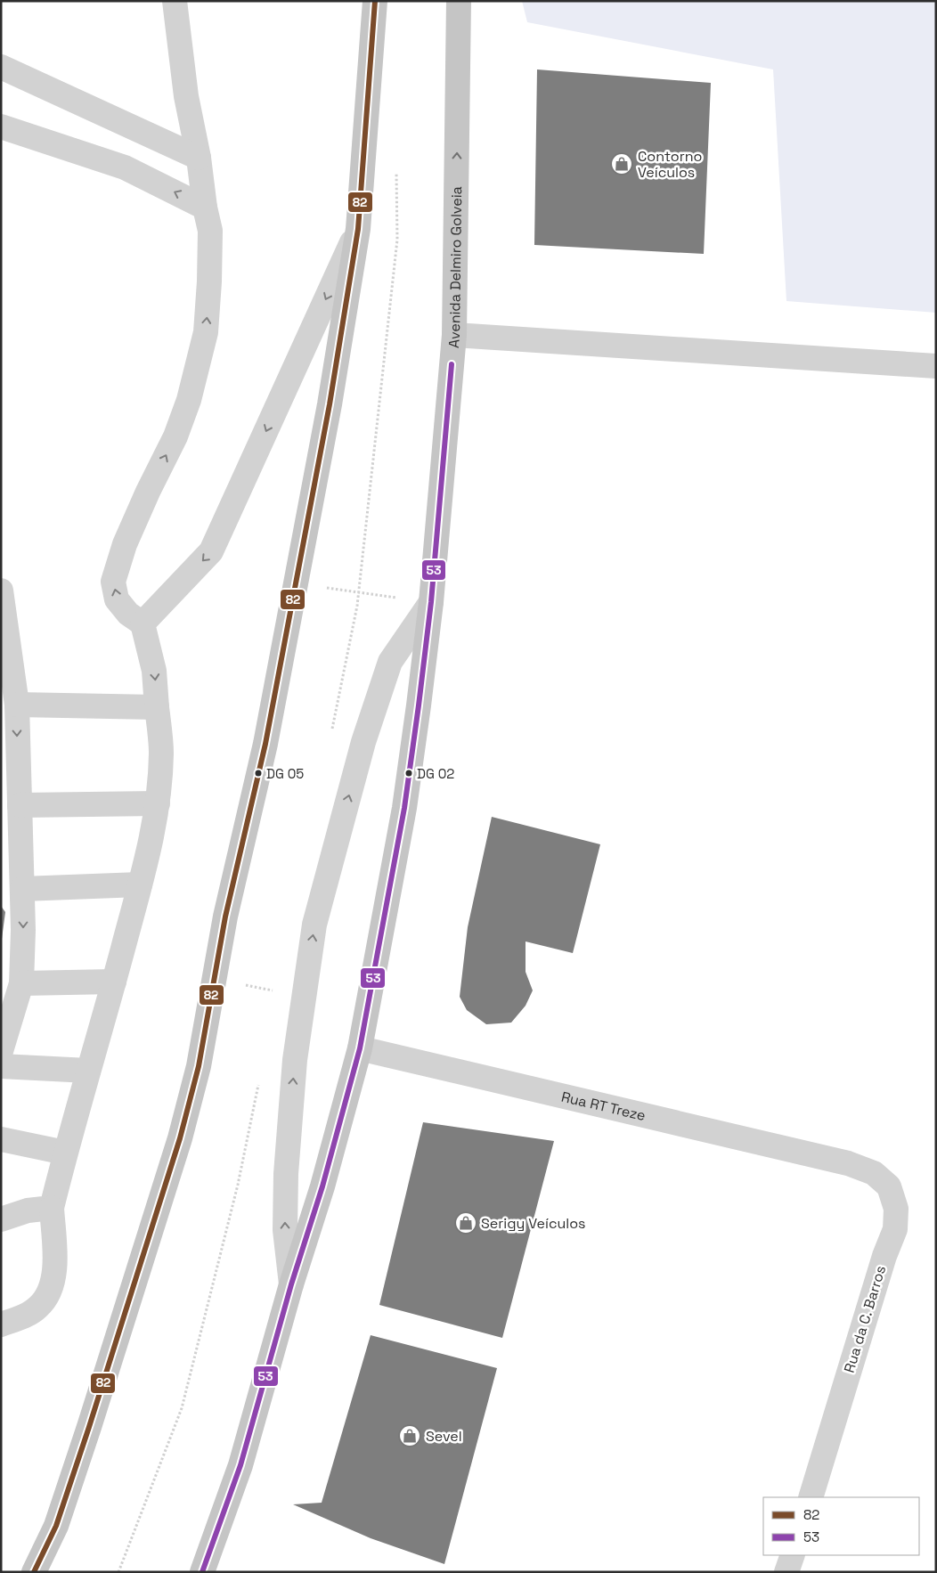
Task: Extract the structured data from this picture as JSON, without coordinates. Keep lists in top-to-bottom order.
{
  "streets": {
    "main road": ["Avenida Delmiro Golveia"],
    "street": ["Rua RT Treze", "Rua da C. Barros"]
  },
  "crossings": [
    ["Avenida Delmiro Golveia", "Rua RT Treze"],
    ["Rua RT Treze", "Rua da C. Barros"]
  ],
  "places": {
    "shop": ["Contorno Veículos", "Serigy Veículos", "Sevel"],
    "other": ["DG 05", "DG 02"]
  },
  "lines": ["transit line 82", "transit line 53"],
  "legend": ["82", "53"]
}
